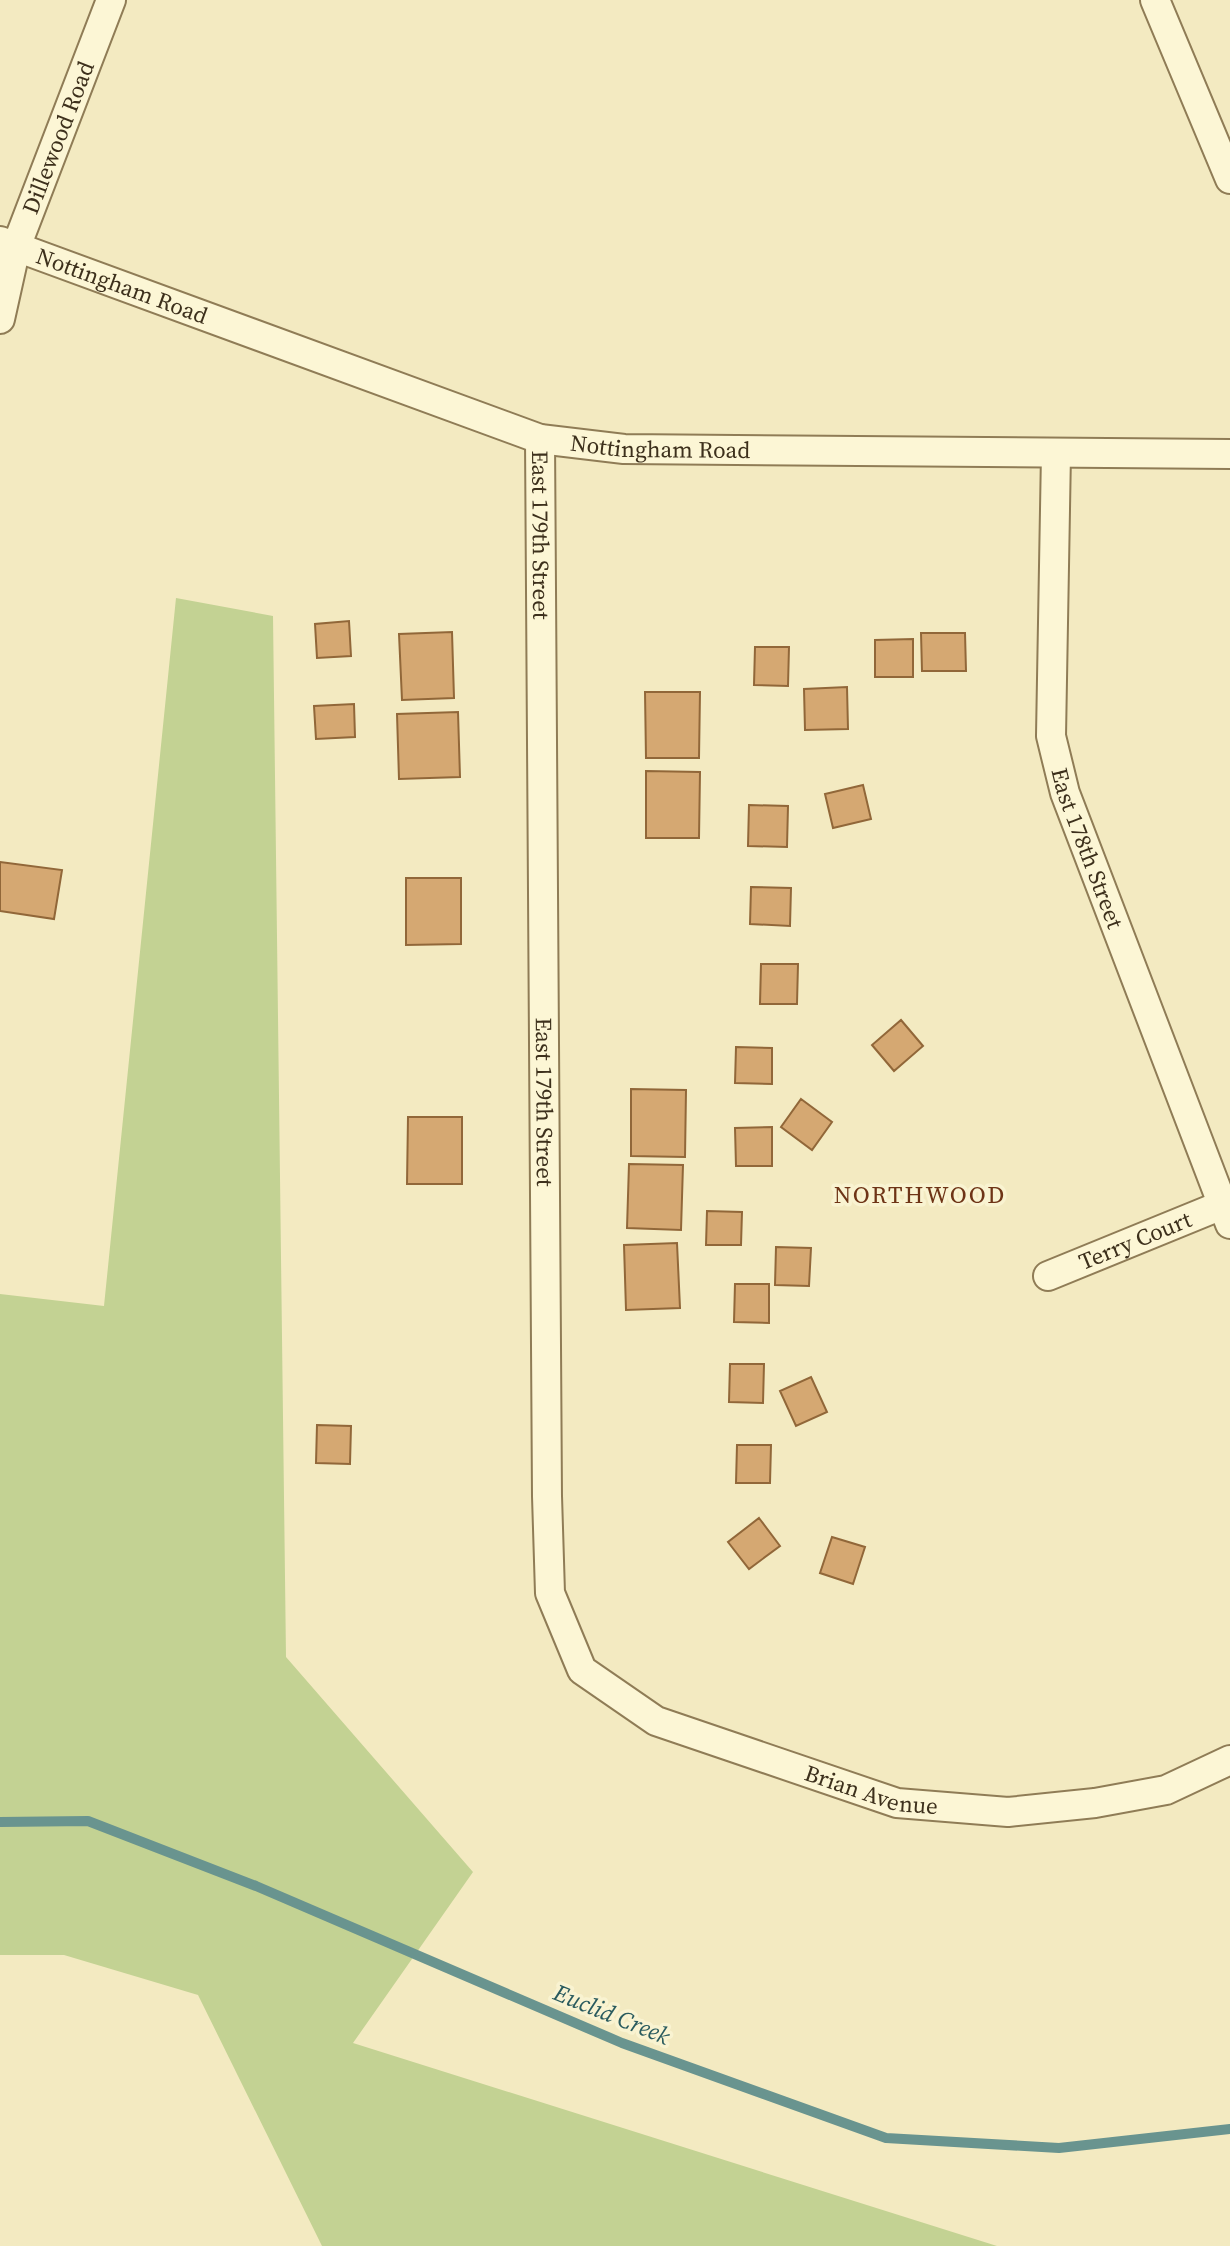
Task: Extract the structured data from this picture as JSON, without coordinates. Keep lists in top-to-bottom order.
{
  "streets": {
    "street": [
      "Dillewood Road",
      "Nottingham Road",
      "East 179th Street",
      "East 178th Street",
      "Terry Court",
      "Brian Avenue"
    ]
  },
  "crossings": [
    ["Dillewood Road", "Nottingham Road"],
    ["Nottingham Road", "East 179th Street"],
    ["Nottingham Road", "East 178th Street"],
    ["East 179th Street", "Brian Avenue"],
    ["East 178th Street", "Terry Court"]
  ],
  "districts": ["NORTHWOOD"],
  "water": ["Euclid Creek"]
}
